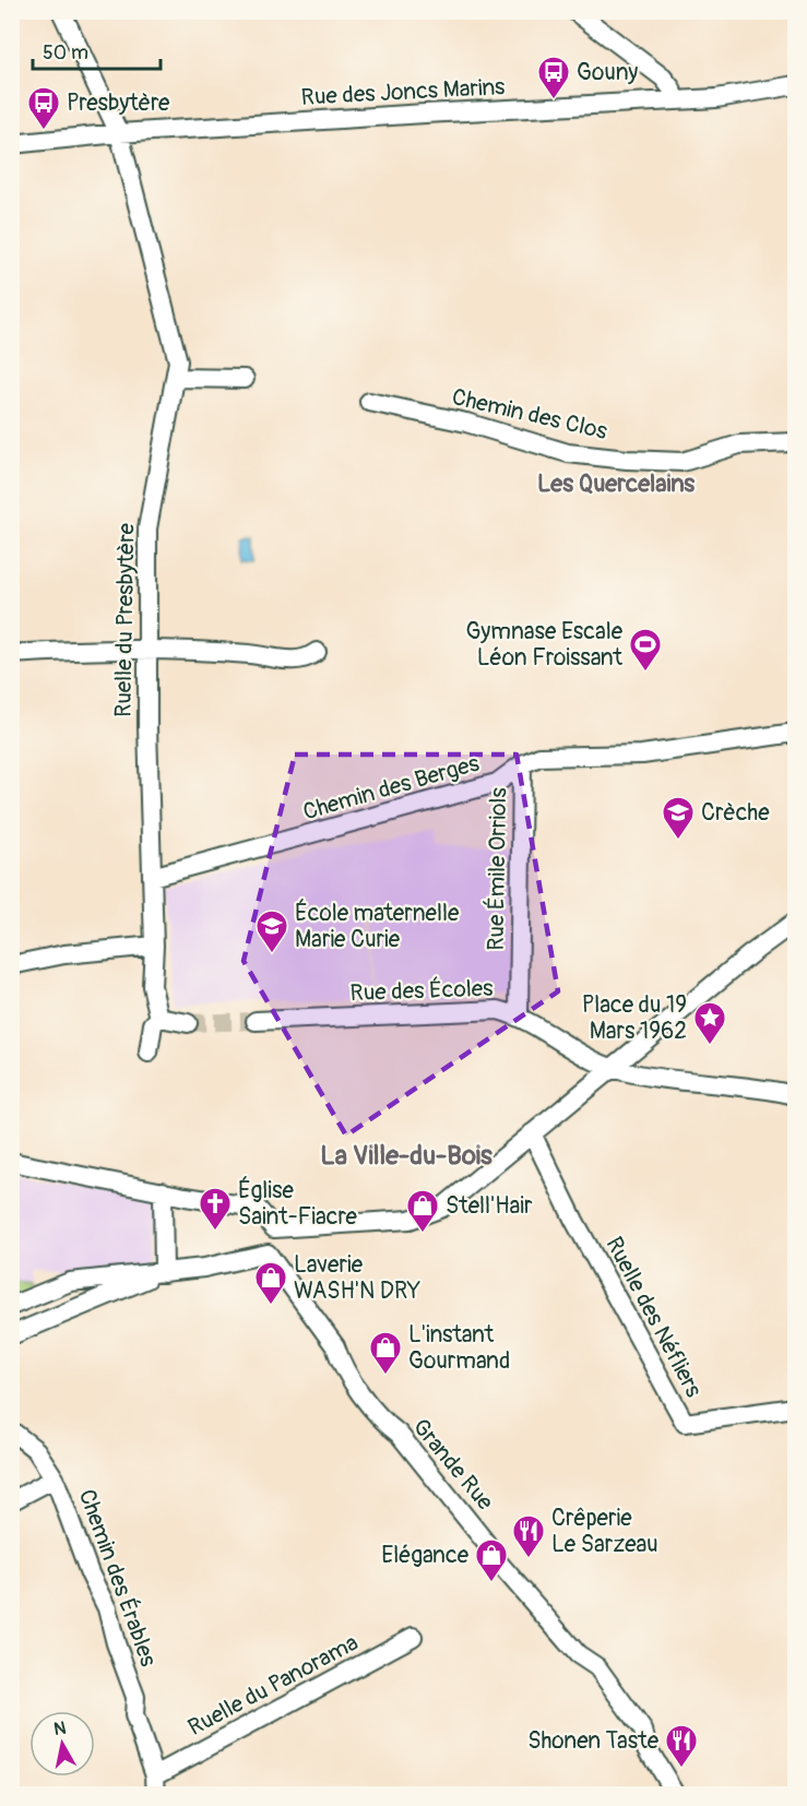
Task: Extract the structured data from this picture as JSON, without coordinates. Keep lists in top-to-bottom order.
{
  "streets": {
    "street": [
      "Rue des Joncs Marins",
      "Chemin des Clos",
      "Ruelle du Presbytère",
      "Chemin des Berges",
      "Rue Émile Orriols",
      "Rue des Écoles",
      "Ruelle des Néfliers",
      "Grande Rue",
      "Chemin des Érables",
      "Ruelle du Panorama"
    ]
  },
  "crossings": [
    ["Rue des Joncs Marins", "Ruelle du Presbytère"],
    ["Ruelle du Presbytère", "Chemin des Berges"],
    ["Chemin des Berges", "Rue Émile Orriols"],
    ["Rue Émile Orriols", "Rue des Écoles"],
    ["Chemin des Érables", "Ruelle du Panorama"]
  ],
  "districts": ["Les Quercelains", "La Ville-du-Bois"],
  "places": {
    "bus stop": ["Gouny", "Presbytère"],
    "sports": ["Gymnase Escale Léon Froissant"],
    "school or university": ["Crèche", "École maternelle Marie Curie"],
    "place": ["Place du 19 Mars 1962"],
    "church": ["Église Saint-Fiacre"],
    "shop": [
      "Stell'Hair",
      "Laverie WASH'N DRY",
      "L'instant Gourmand",
      "Elégance"
    ],
    "restaurant": ["Crêperie Le Sarzeau", "Shonen Taste"]
  },
  "scale_bar": "50 m",
  "north": "top"
}
